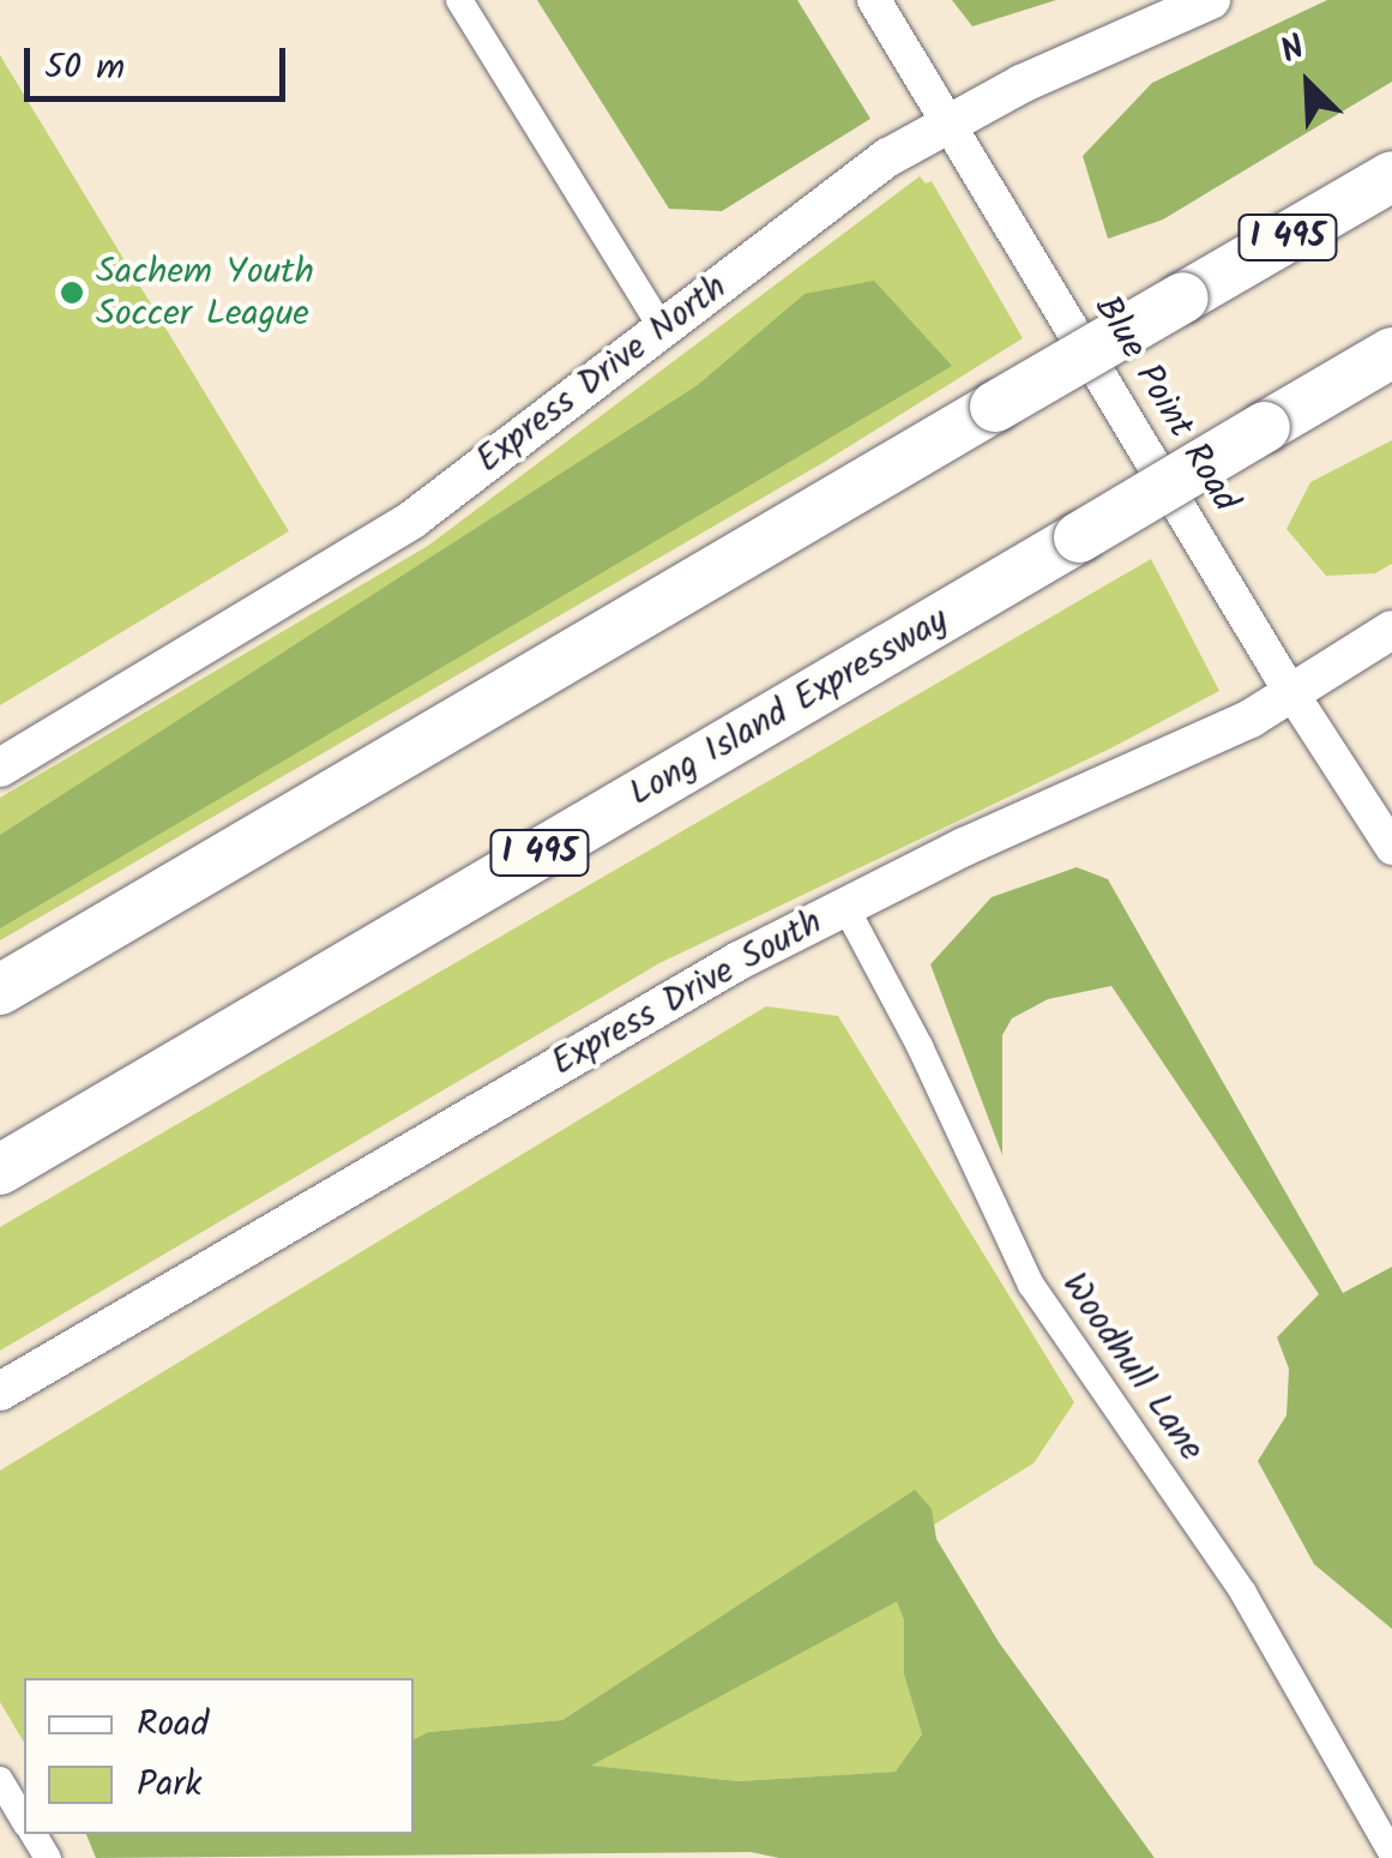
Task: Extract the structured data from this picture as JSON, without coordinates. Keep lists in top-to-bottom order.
{
  "streets": {
    "highway": ["I 495", "Long Island Expressway"],
    "main road": ["Express Drive North", "Express Drive South"],
    "street": ["Blue Point Road", "Woodhull Lane"]
  },
  "crossings": [
    ["Express Drive North", "Blue Point Road"],
    ["Blue Point Road", "Express Drive South"],
    ["Express Drive South", "Woodhull Lane"]
  ],
  "places": ["Sachem Youth Soccer League"],
  "legend": ["Road", "Park"],
  "scale_bar": "50 m",
  "north": "top left"
}
